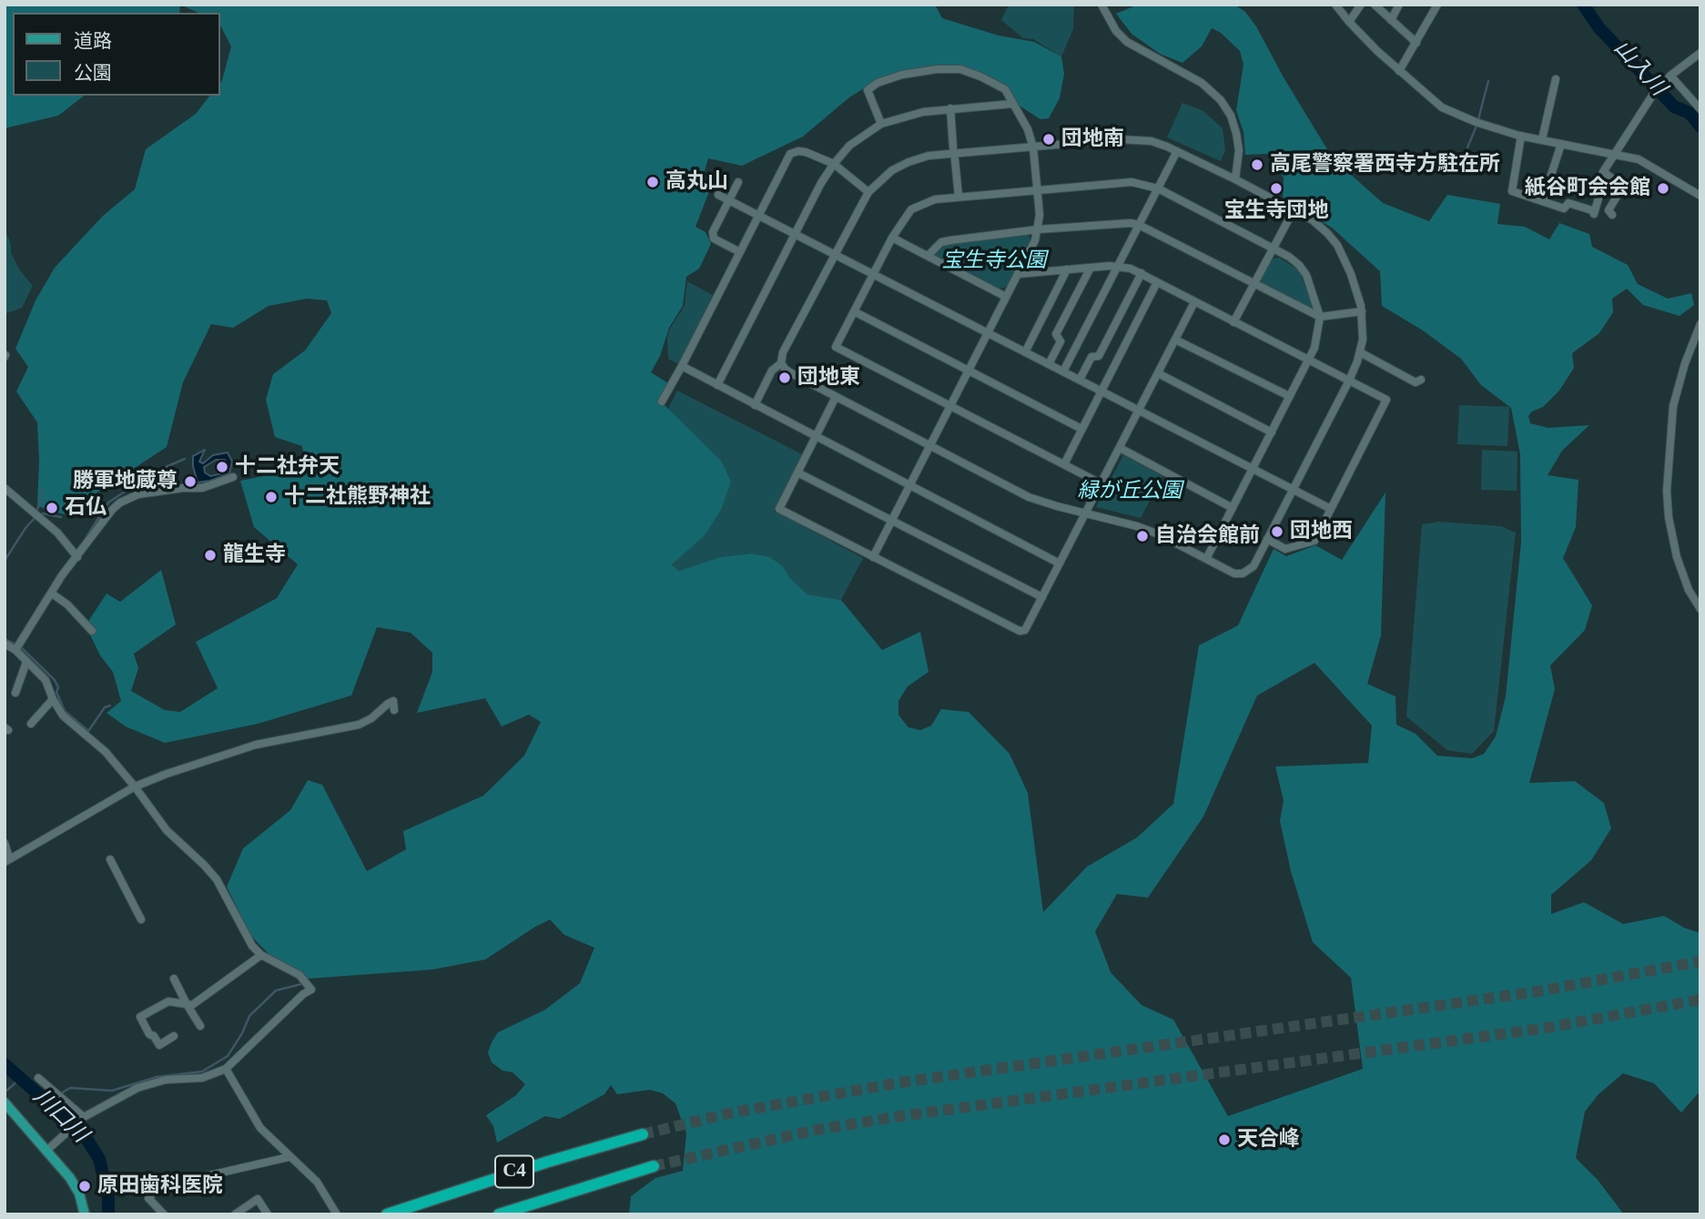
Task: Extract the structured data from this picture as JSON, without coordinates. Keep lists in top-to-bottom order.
{
  "streets": {
    "highway": ["C4"]
  },
  "water": ["山入川", "川口川"],
  "parks": ["宝生寺公園", "緑が丘公園"],
  "places": [
    "団地南",
    "高尾警察署西寺方駐在所",
    "高丸山",
    "宝生寺団地",
    "紙谷町会会館",
    "団地東",
    "十二社弁天",
    "勝軍地蔵尊",
    "十二社熊野神社",
    "石仏",
    "団地西",
    "自治会館前",
    "龍生寺",
    "天合峰",
    "原田歯科医院"
  ],
  "legend": ["道路", "公園"]
}
